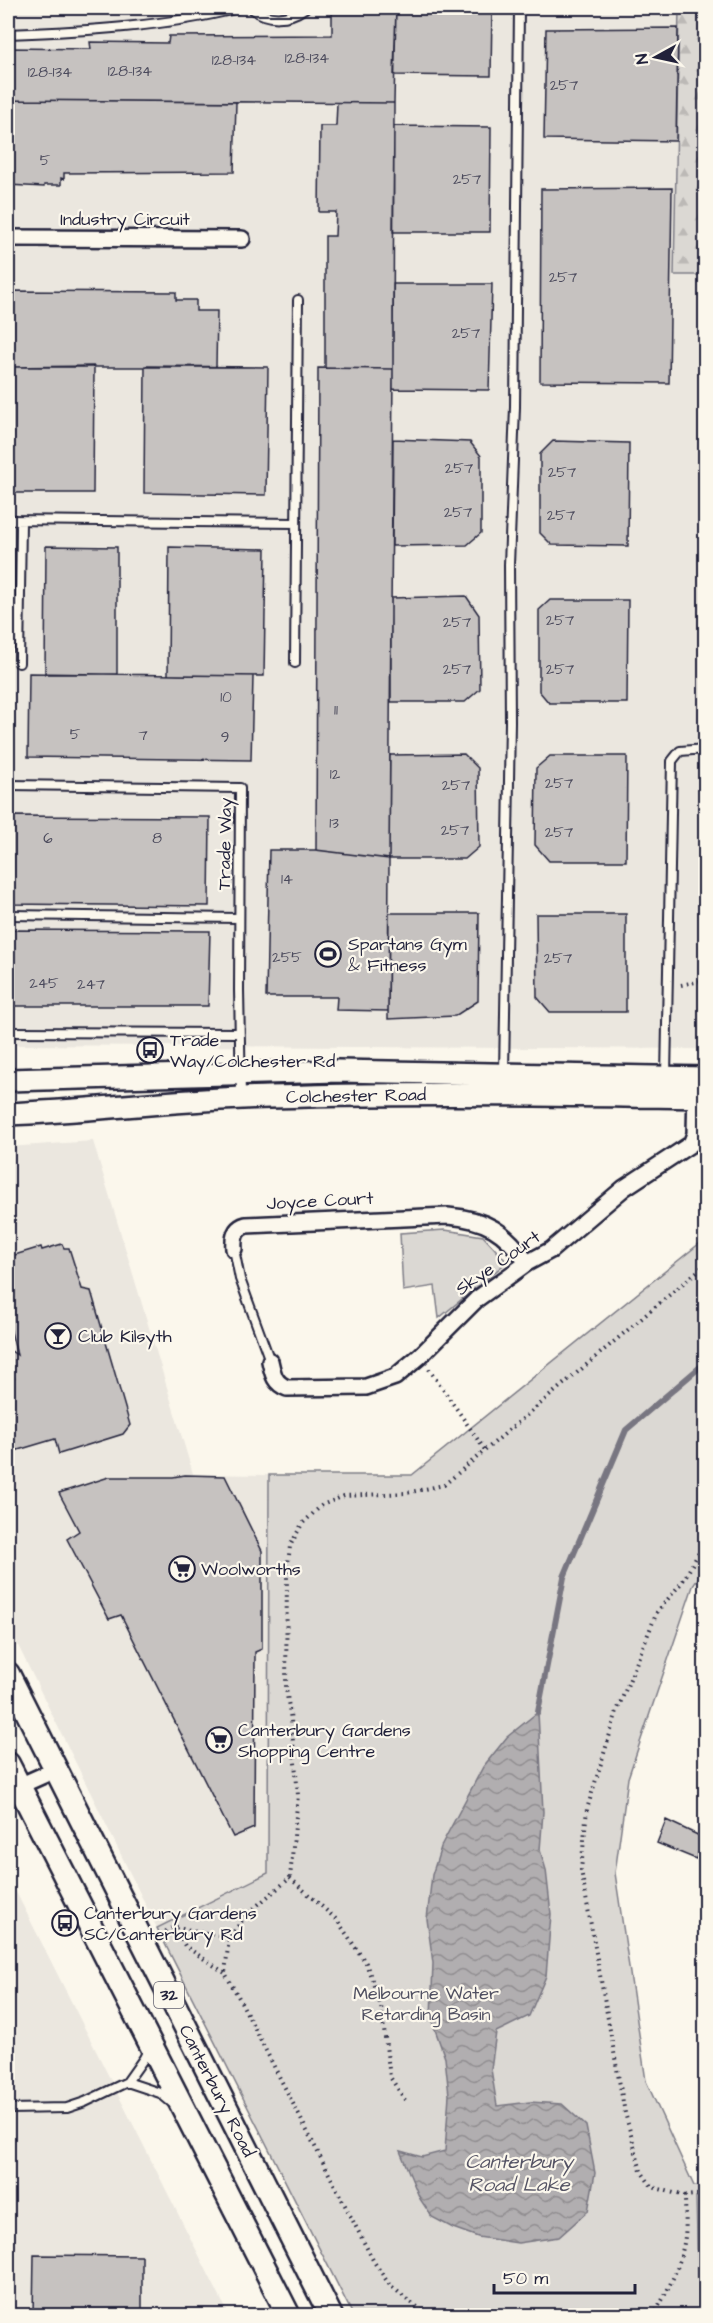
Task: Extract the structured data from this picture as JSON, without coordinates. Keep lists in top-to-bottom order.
{
  "streets": {
    "main road": ["Colchester Road", "32", "Canterbury Road"],
    "street": ["Industry Circuit", "Joyce Court", "Skye Court"],
    "lane": ["Trade Way"]
  },
  "crossings": [
    ["Trade Way", "Colchester Road"],
    ["Colchester Road", "Skye Court"],
    ["Joyce Court", "Skye Court"]
  ],
  "water": ["Canterbury Road Lake"],
  "parks": ["Melbourne Water Retarding Basin"],
  "places": {
    "sports": ["Spartans Gym & Fitness"],
    "bus stop": ["Trade Way/Colchester Rd", "Canterbury Gardens SC/Canterbury Rd"],
    "bar": ["Club Kilsyth"],
    "supermarket": ["Woolworths", "Canterbury Gardens Shopping Centre"]
  },
  "house_numbers": [
    "128-134",
    "128-134",
    "128-134",
    "128-134",
    "257",
    "5",
    "257",
    "257",
    "257",
    "257",
    "257",
    "257",
    "257",
    "257",
    "257",
    "257",
    "257",
    "10",
    "11",
    "5",
    "7",
    "9",
    "12",
    "257",
    "257",
    "13",
    "257",
    "257",
    "6",
    "8",
    "14",
    "255",
    "257",
    "245",
    "247"
  ],
  "scale_bar": "50 m",
  "north": "left"
}
